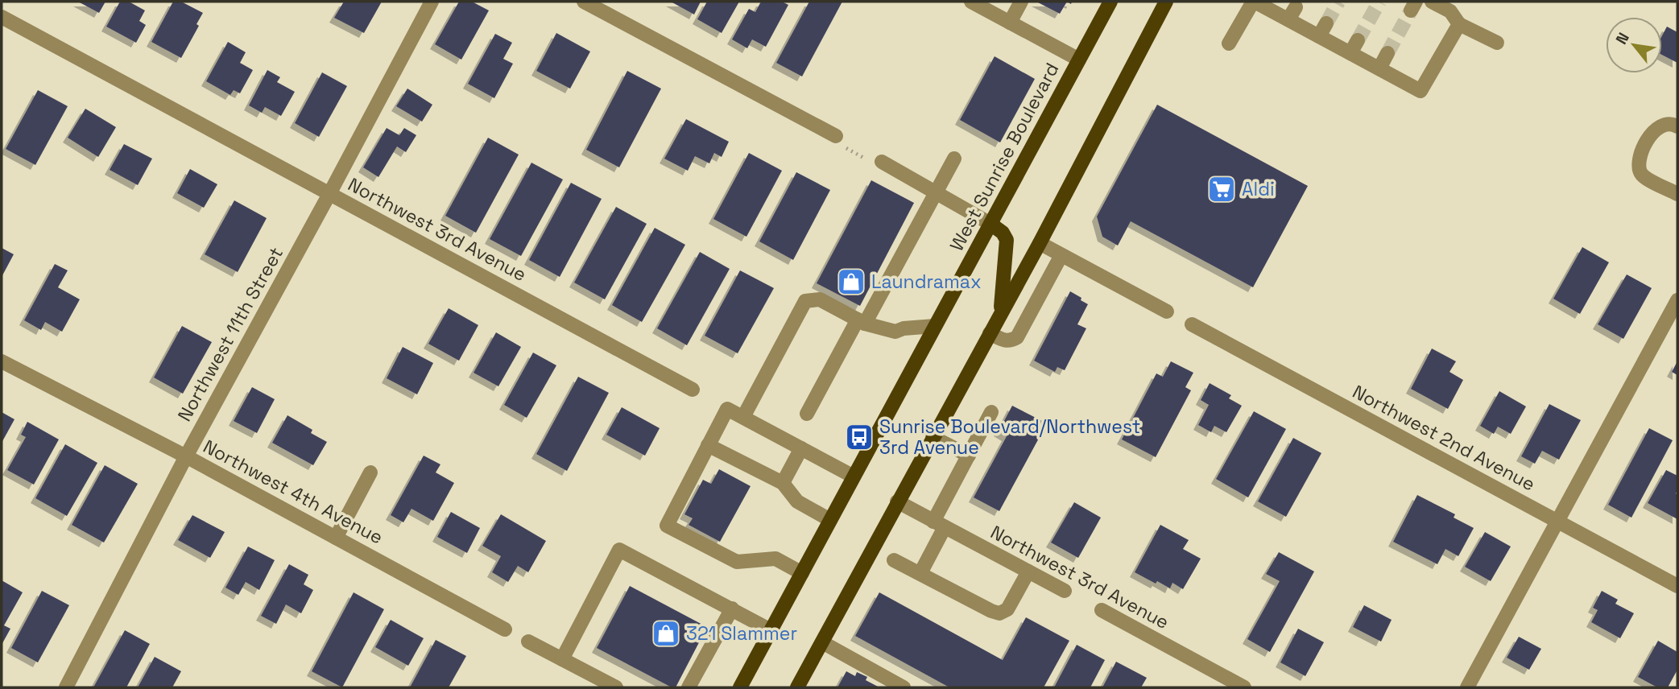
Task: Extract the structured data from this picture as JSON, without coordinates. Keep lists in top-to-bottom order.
{
  "streets": {
    "main road": ["West Sunrise Boulevard"],
    "street": [
      "Northwest 3rd Avenue",
      "Northwest 11th Street",
      "Northwest 2nd Avenue",
      "Northwest 4th Avenue"
    ]
  },
  "crossings": [
    ["Northwest 3rd Avenue", "Northwest 11th Street"],
    ["Northwest 11th Street", "Northwest 4th Avenue"]
  ],
  "places": {
    "supermarket": ["Aldi"],
    "shop": ["Laundramax", "321 Slammer"],
    "bus stop": ["Sunrise Boulevard/Northwest 3rd Avenue"]
  },
  "north": "top left"
}
